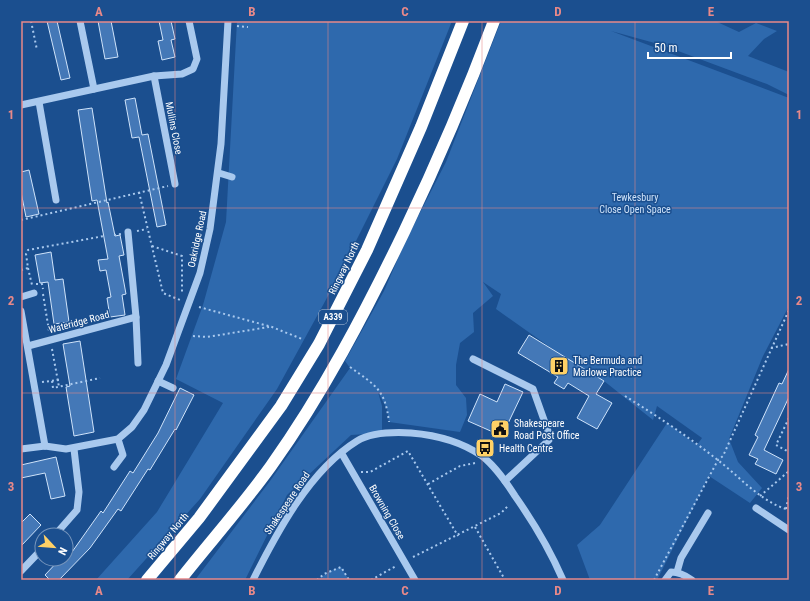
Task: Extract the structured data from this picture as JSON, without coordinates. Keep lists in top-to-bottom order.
{
  "streets": {
    "highway": ["Ringway North", "A339"],
    "street": [
      "Mullins Close",
      "Oakridge Road",
      "Wateridge Road",
      "Shakespeare Road",
      "Browning Close"
    ]
  },
  "crossings": [
    ["Shakespeare Road", "Browning Close"]
  ],
  "parks": ["Tewkesbury Close Open Space"],
  "places": {
    "building": ["The Bermuda and Marlowe Practice"],
    "public building": ["Shakespeare Road Post Office"],
    "bus stop": ["Health Centre"]
  },
  "scale_bar": "50 m",
  "north": "bottom right",
  "grid": {
    "columns": [
      "A",
      "B",
      "C",
      "D",
      "E"
    ],
    "rows": ["1", "2", "3"]
  }
}
